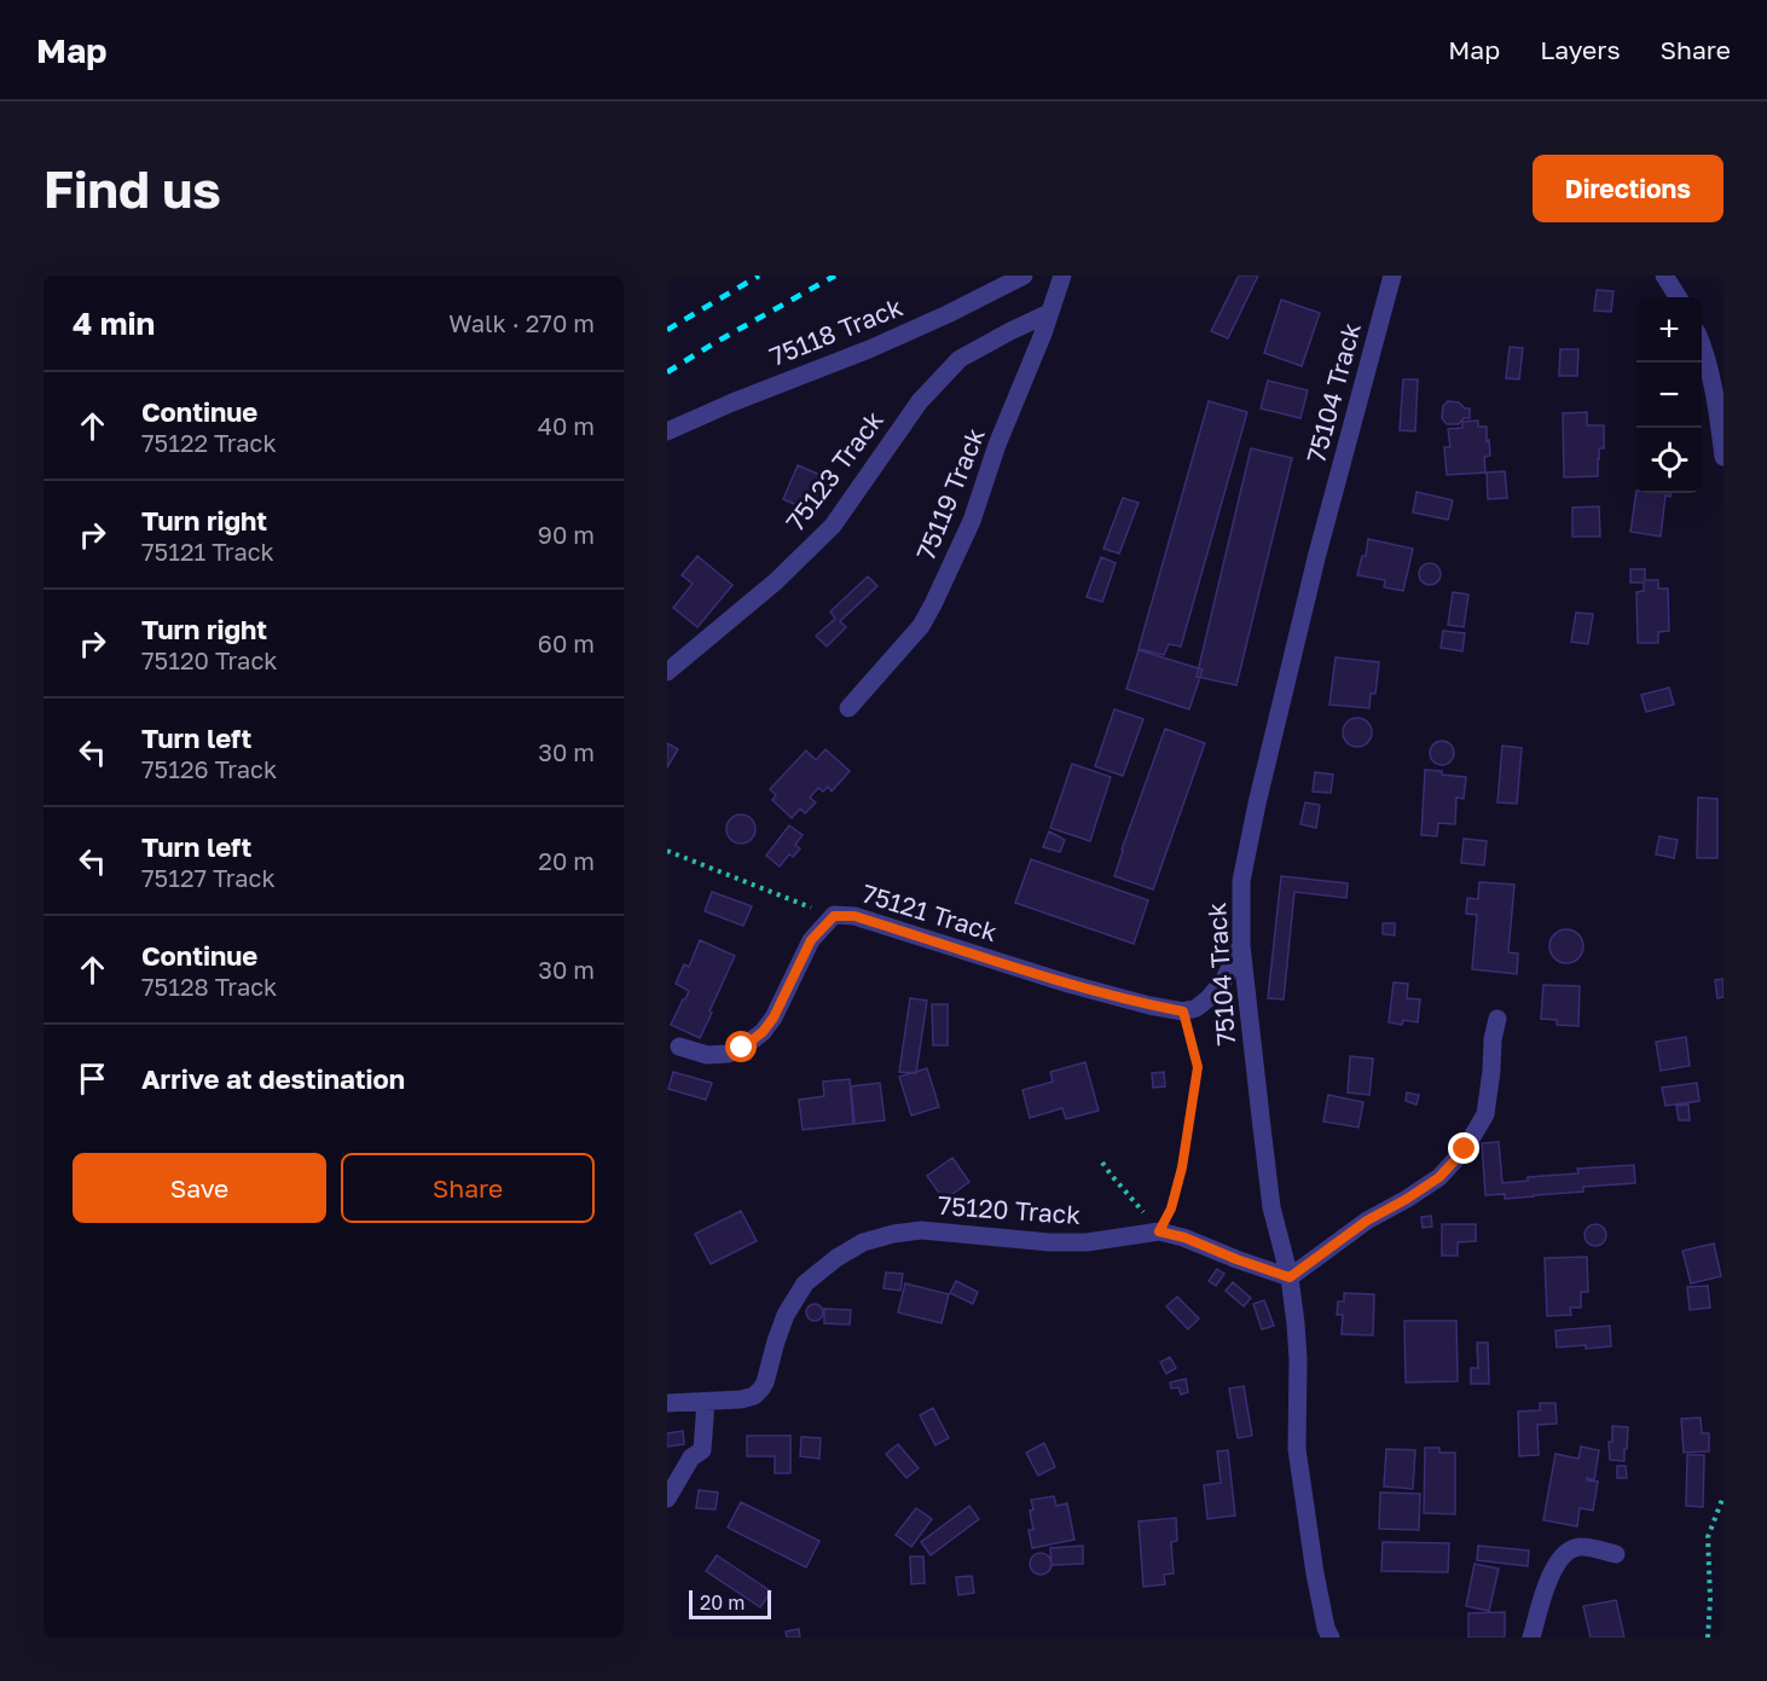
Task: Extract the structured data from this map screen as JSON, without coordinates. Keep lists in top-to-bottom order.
{
  "streets": {
    "street": [
      "75118 Track",
      "75104 Track",
      "75123 Track",
      "75119 Track",
      "75121 Track",
      "75120 Track"
    ]
  },
  "crossings": [
    ["75123 Track", "75119 Track"]
  ],
  "scale_bar": "20 m",
  "page": {
    "header": "Map",
    "nav": ["Map", "Layers", "Share"],
    "buttons": [
      "Directions",
      ["Save", "Share"]
    ],
    "title": "Find us",
    "heading": ["4 min", "Walk · 270 m"],
    "map_buttons": ["+", "−"],
    "list": [
      ["Continue", "75122 Track", "40 m"],
      ["Turn right", "75121 Track", "90 m"],
      ["Turn right", "75120 Track", "60 m"],
      ["Turn left", "75126 Track", "30 m"],
      ["Turn left", "75127 Track", "20 m"],
      ["Continue", "75128 Track", "30 m"],
      "Arrive at destination"
    ],
    "scale": "20 m"
  }
}
